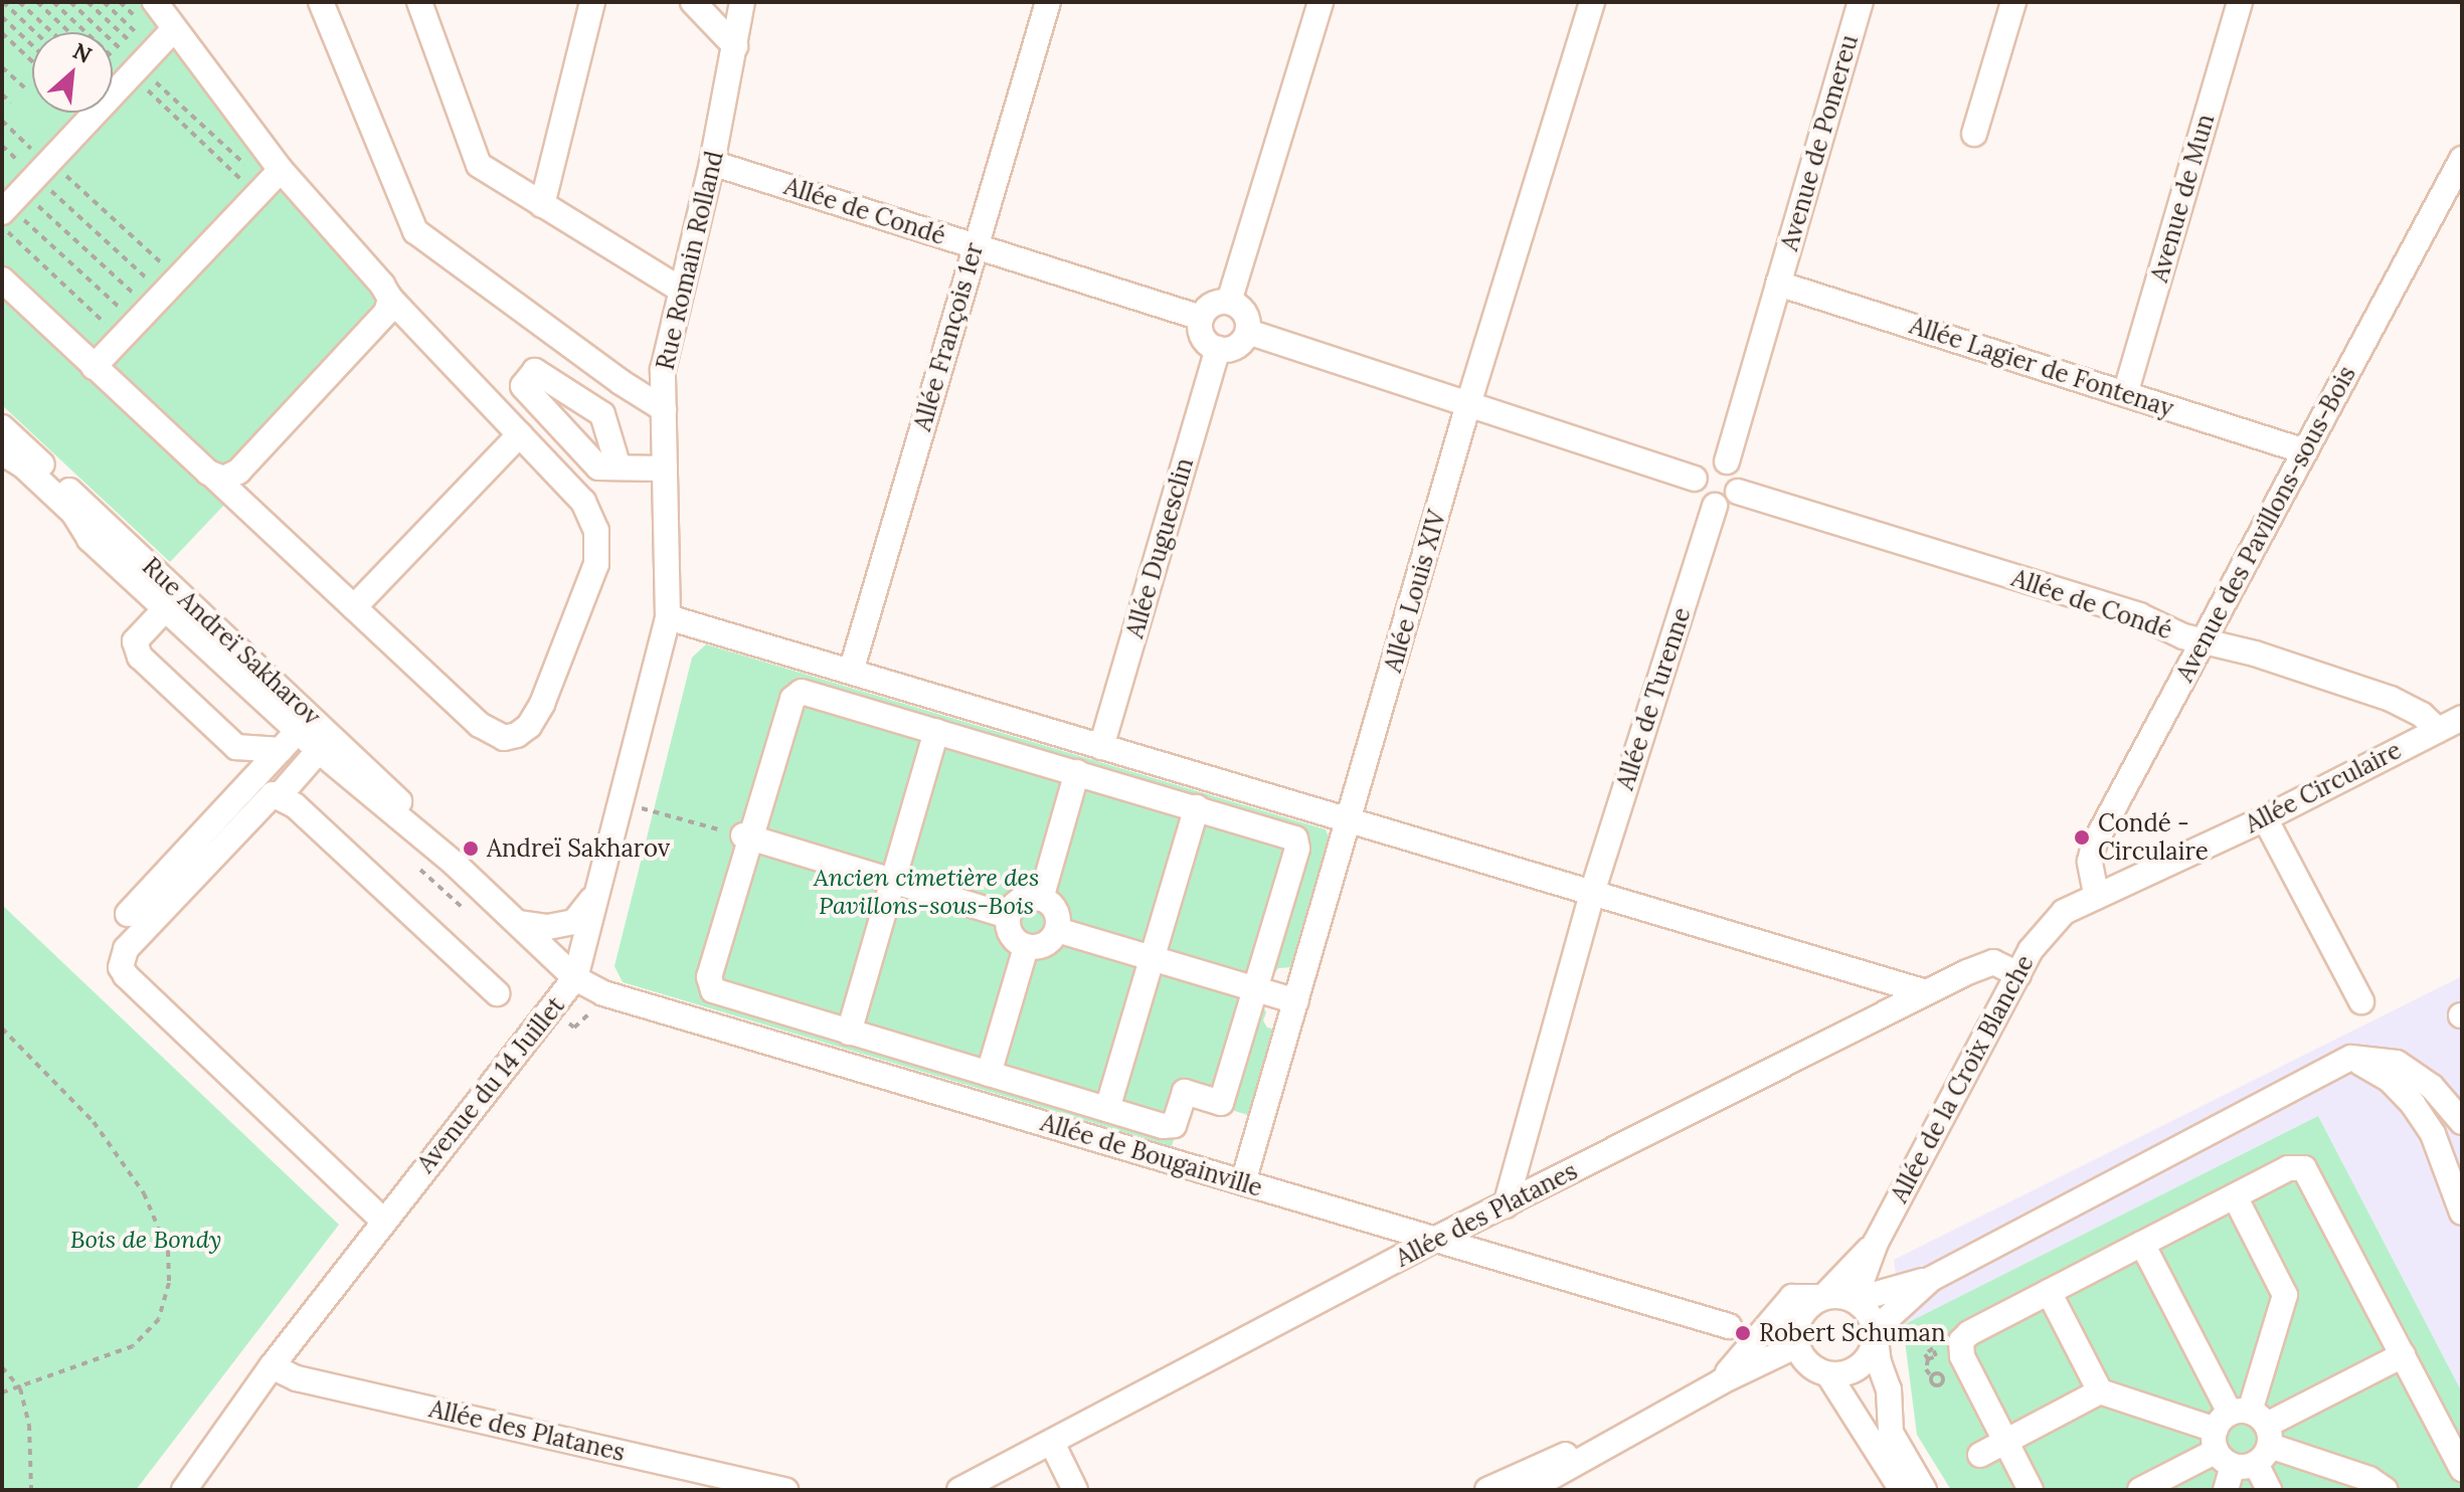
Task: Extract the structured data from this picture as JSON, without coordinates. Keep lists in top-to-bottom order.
{
  "streets": {
    "street": [
      "Avenue de Pomereu",
      "Avenue de Mun",
      "Allée de Condé",
      "Rue Romain Rolland",
      "Allée François 1er",
      "Allée Lagier de Fontenay",
      "Avenue des Pavillons-sous-Bois",
      "Allée Duguesclin",
      "Allée Louis XIV",
      "Rue Andreï Sakharov",
      "Allée de Turenne",
      "Allée Circulaire",
      "Allée de la Croix Blanche",
      "Avenue du 14 Juillet",
      "Allée de Bougainville",
      "Allée des Platanes"
    ]
  },
  "crossings": [
    ["Avenue de Pomereu", "Allée Lagier de Fontenay"],
    ["Avenue de Mun", "Allée Lagier de Fontenay"],
    ["Allée de Condé", "Rue Romain Rolland"],
    ["Allée de Condé", "Allée François 1er"],
    ["Allée de Condé", "Avenue des Pavillons-sous-Bois"],
    ["Allée de Condé", "Allée Duguesclin"],
    ["Allée de Condé", "Allée de Turenne"],
    ["Allée de Condé", "Allée Circulaire"],
    ["Rue Romain Rolland", "Avenue du 14 Juillet"],
    ["Allée Lagier de Fontenay", "Avenue des Pavillons-sous-Bois"],
    ["Avenue des Pavillons-sous-Bois", "Allée Circulaire"],
    ["Avenue des Pavillons-sous-Bois", "Allée de la Croix Blanche"],
    ["Allée Louis XIV", "Allée de Bougainville"],
    ["Rue Andreï Sakharov", "Avenue du 14 Juillet"],
    ["Rue Andreï Sakharov", "Allée de Bougainville"],
    ["Allée de Turenne", "Allée des Platanes"],
    ["Allée Circulaire", "Allée de la Croix Blanche"],
    ["Allée de la Croix Blanche", "Allée des Platanes"],
    ["Avenue du 14 Juillet", "Allée de Bougainville"],
    ["Avenue du 14 Juillet", "Allée des Platanes"],
    ["Allée de Bougainville", "Allée des Platanes"]
  ],
  "parks": ["Ancien cimetière des Pavillons-sous-Bois", "Bois de Bondy"],
  "places": ["Condé - Circulaire", "Andreï Sakharov", "Robert Schuman"],
  "north": "top right"
}
